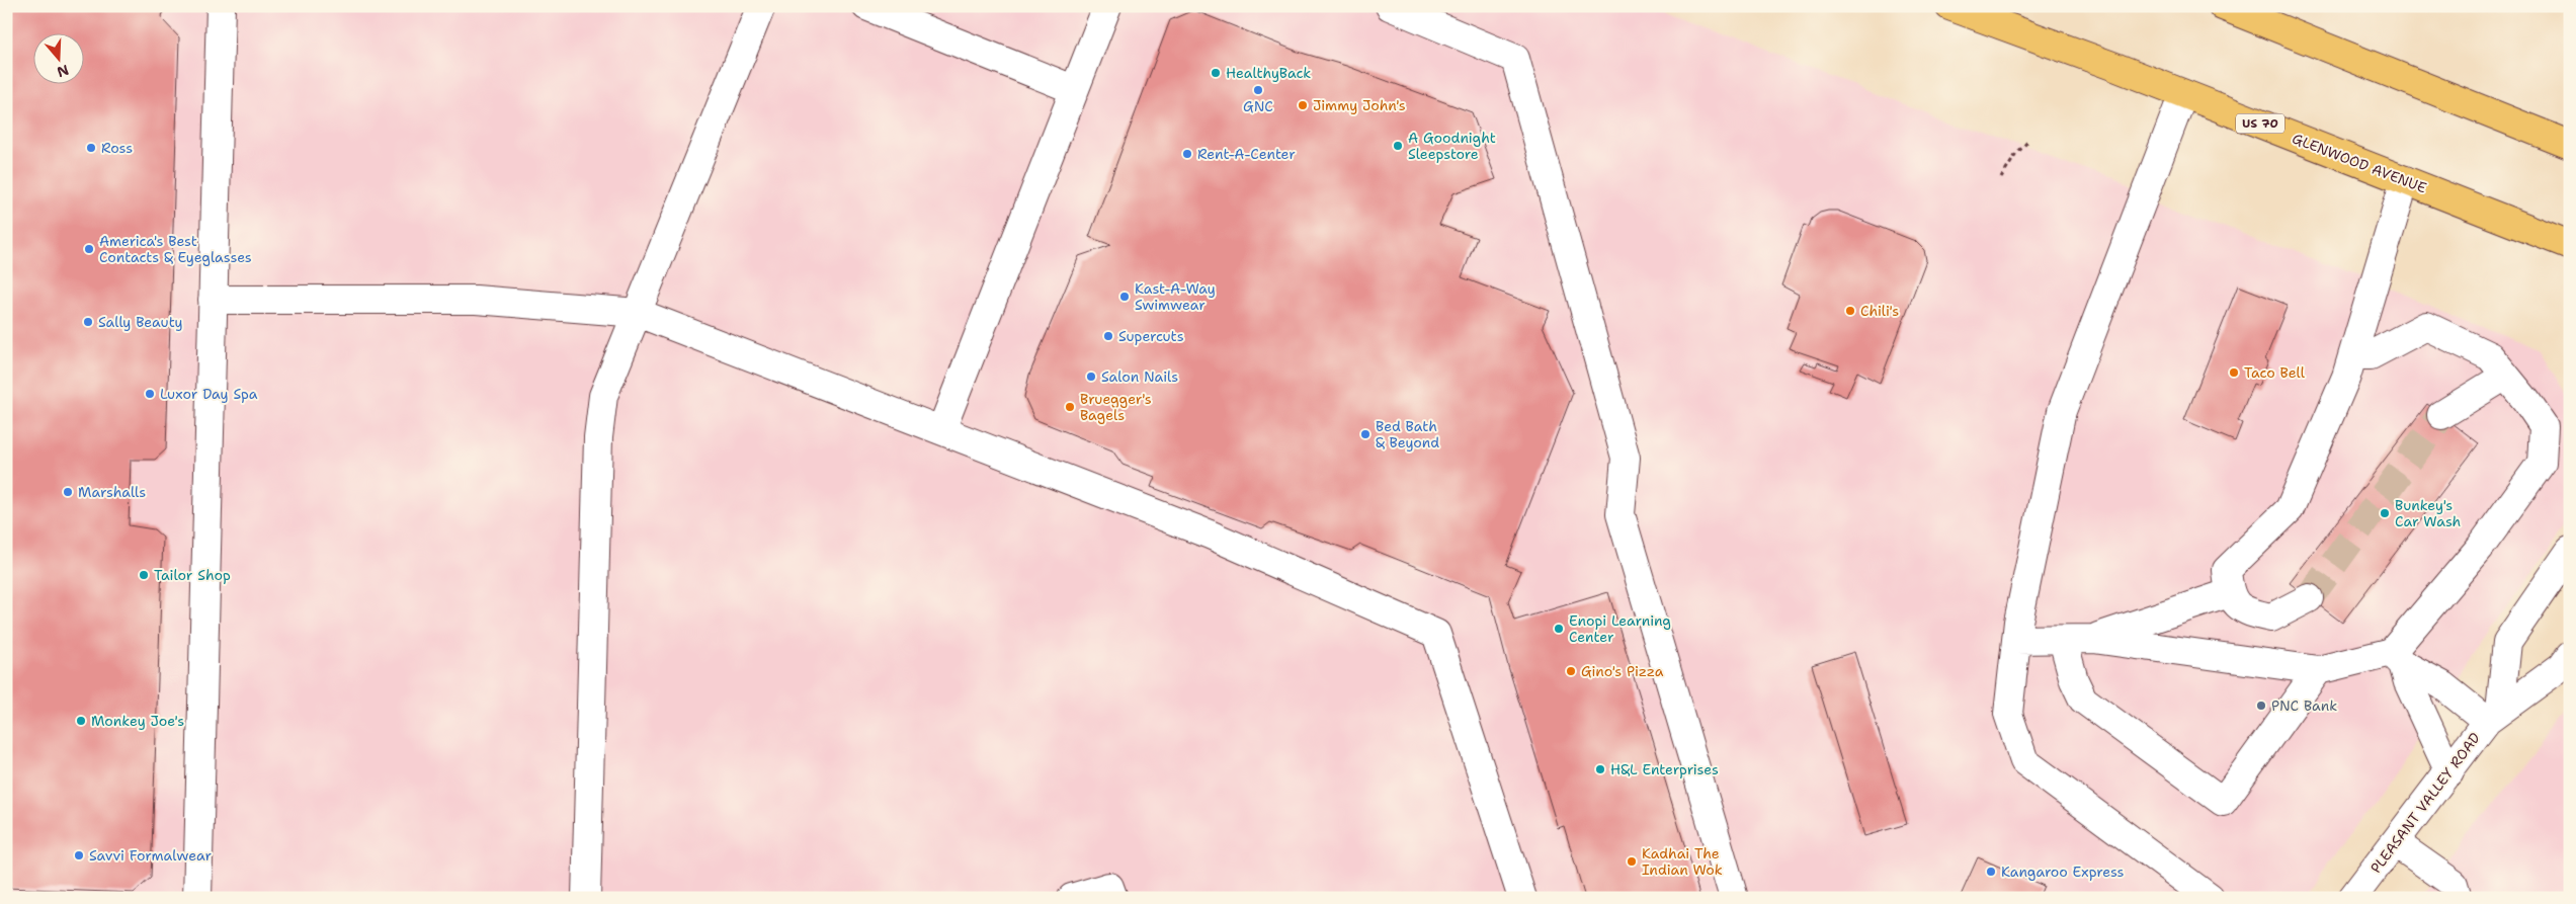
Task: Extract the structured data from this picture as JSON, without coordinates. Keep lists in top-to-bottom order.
{
  "streets": {
    "highway": ["US 70", "GLENWOOD AVENUE"],
    "street": ["PLEASANT VALLEY ROAD"]
  },
  "places": [
    "HealthyBack",
    "GNC",
    "Jimmy John's",
    "A Goodnight Sleepstore",
    "Ross",
    "Rent-A-Center",
    "America's Best Contacts & Eyeglasses",
    "Kast-A-Way Swimwear",
    "Chili's",
    "Sally Beauty",
    "Supercuts",
    "Taco Bell",
    "Salon Nails",
    "Luxor Day Spa",
    "Bruegger's Bagels",
    "Bed Bath & Beyond",
    "Marshalls",
    "Bunkey's Car Wash",
    "Tailor Shop",
    "Enopi Learning Center",
    "Gino's Pizza",
    "PNC Bank",
    "Monkey Joe's",
    "H&L Enterprises",
    "Savvi Formalwear",
    "Kadhai The Indian Wok",
    "Kangaroo Express"
  ],
  "north": "bottom"
}
